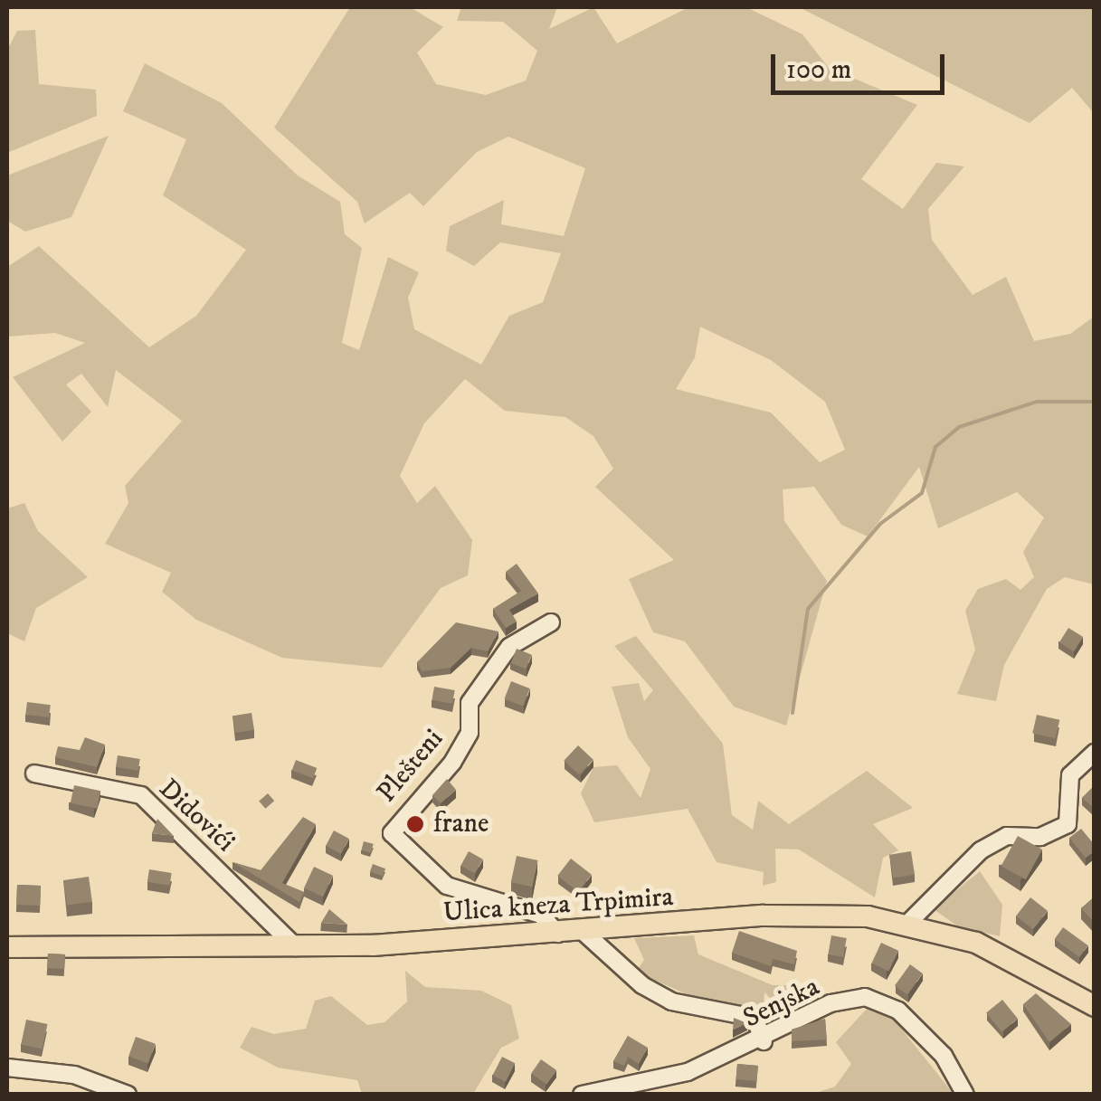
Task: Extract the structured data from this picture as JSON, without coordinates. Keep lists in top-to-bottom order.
{
  "streets": {
    "main road": ["Ulica kneza Trpimira"],
    "street": ["Plešteni", "Didovići", "Senjska"]
  },
  "crossings": [
    ["Plešteni", "Ulica kneza Trpimira"],
    ["Didovići", "Ulica kneza Trpimira"]
  ],
  "places": ["frane"],
  "scale_bar": "100 m"
}
